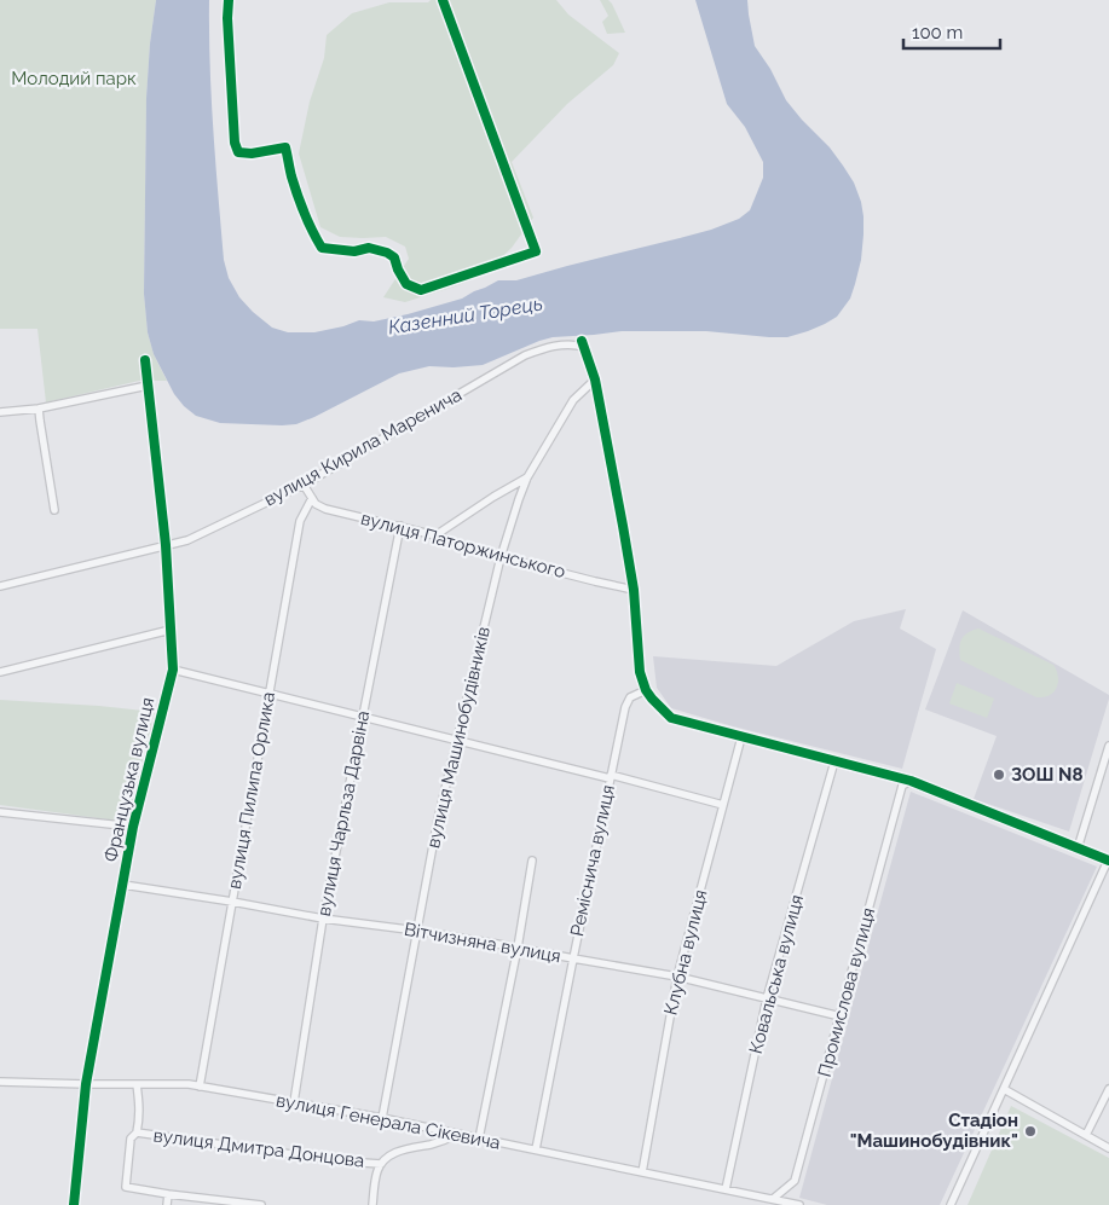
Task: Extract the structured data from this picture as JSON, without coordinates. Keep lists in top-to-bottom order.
{
  "streets": {
    "street": [
      "вулиця Кирила Маренича",
      "вулиця Паторжинського",
      "вулиця Машинобудівників",
      "Французька вулиця",
      "вулиця Пилипа Орлика",
      "вулиця Чарльза Дарвіна",
      "Реміснича вулиця",
      "Вітчизняна вулиця",
      "Клубна вулиця",
      "Ковальська вулиця",
      "Промислова вулиця",
      "вулиця Генерала Сікевича",
      "вулиця Дмитра Донцова"
    ]
  },
  "crossings": [
    ["вулиця Кирила Маренича", "вулиця Паторжинського"],
    ["вулиця Кирила Маренича", "вулиця Машинобудівників"],
    ["вулиця Кирила Маренича", "Французька вулиця"],
    ["вулиця Паторжинського", "вулиця Машинобудівників"],
    ["вулиця Паторжинського", "вулиця Пилипа Орлика"],
    ["вулиця Паторжинського", "вулиця Чарльза Дарвіна"],
    ["вулиця Машинобудівників", "Вітчизняна вулиця"],
    ["вулиця Машинобудівників", "вулиця Генерала Сікевича"],
    ["Французька вулиця", "Вітчизняна вулиця"],
    ["Французька вулиця", "вулиця Генерала Сікевича"],
    ["вулиця Пилипа Орлика", "Вітчизняна вулиця"],
    ["вулиця Пилипа Орлика", "вулиця Генерала Сікевича"],
    ["вулиця Чарльза Дарвіна", "Вітчизняна вулиця"],
    ["вулиця Чарльза Дарвіна", "вулиця Генерала Сікевича"],
    ["Реміснича вулиця", "Вітчизняна вулиця"],
    ["Реміснича вулиця", "вулиця Генерала Сікевича"],
    ["Вітчизняна вулиця", "Клубна вулиця"],
    ["Вітчизняна вулиця", "Ковальська вулиця"],
    ["Вітчизняна вулиця", "Промислова вулиця"],
    ["Клубна вулиця", "вулиця Генерала Сікевича"],
    ["Ковальська вулиця", "вулиця Генерала Сікевича"],
    ["Промислова вулиця", "вулиця Генерала Сікевича"]
  ],
  "water": ["Казенний Торець"],
  "parks": ["Молодий парк"],
  "places": ["ЗОШ N8", "Стадіон \"Машинобудівник\""],
  "scale_bar": "100 m"
}
